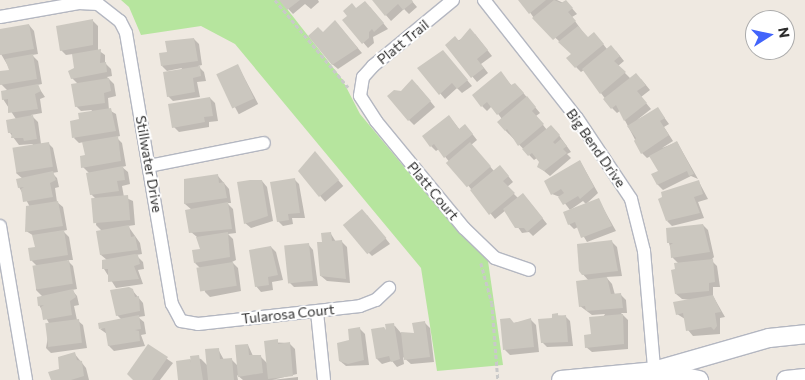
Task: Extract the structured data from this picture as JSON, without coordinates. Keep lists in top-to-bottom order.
{
  "streets": {
    "street": [
      "Platt Trail",
      "Big Bend Drive",
      "Stillwater Drive",
      "Platt Court",
      "Tularosa Court"
    ]
  },
  "crossings": [
    ["Platt Trail", "Platt Court"],
    ["Stillwater Drive", "Tularosa Court"]
  ],
  "north": "right"
}
